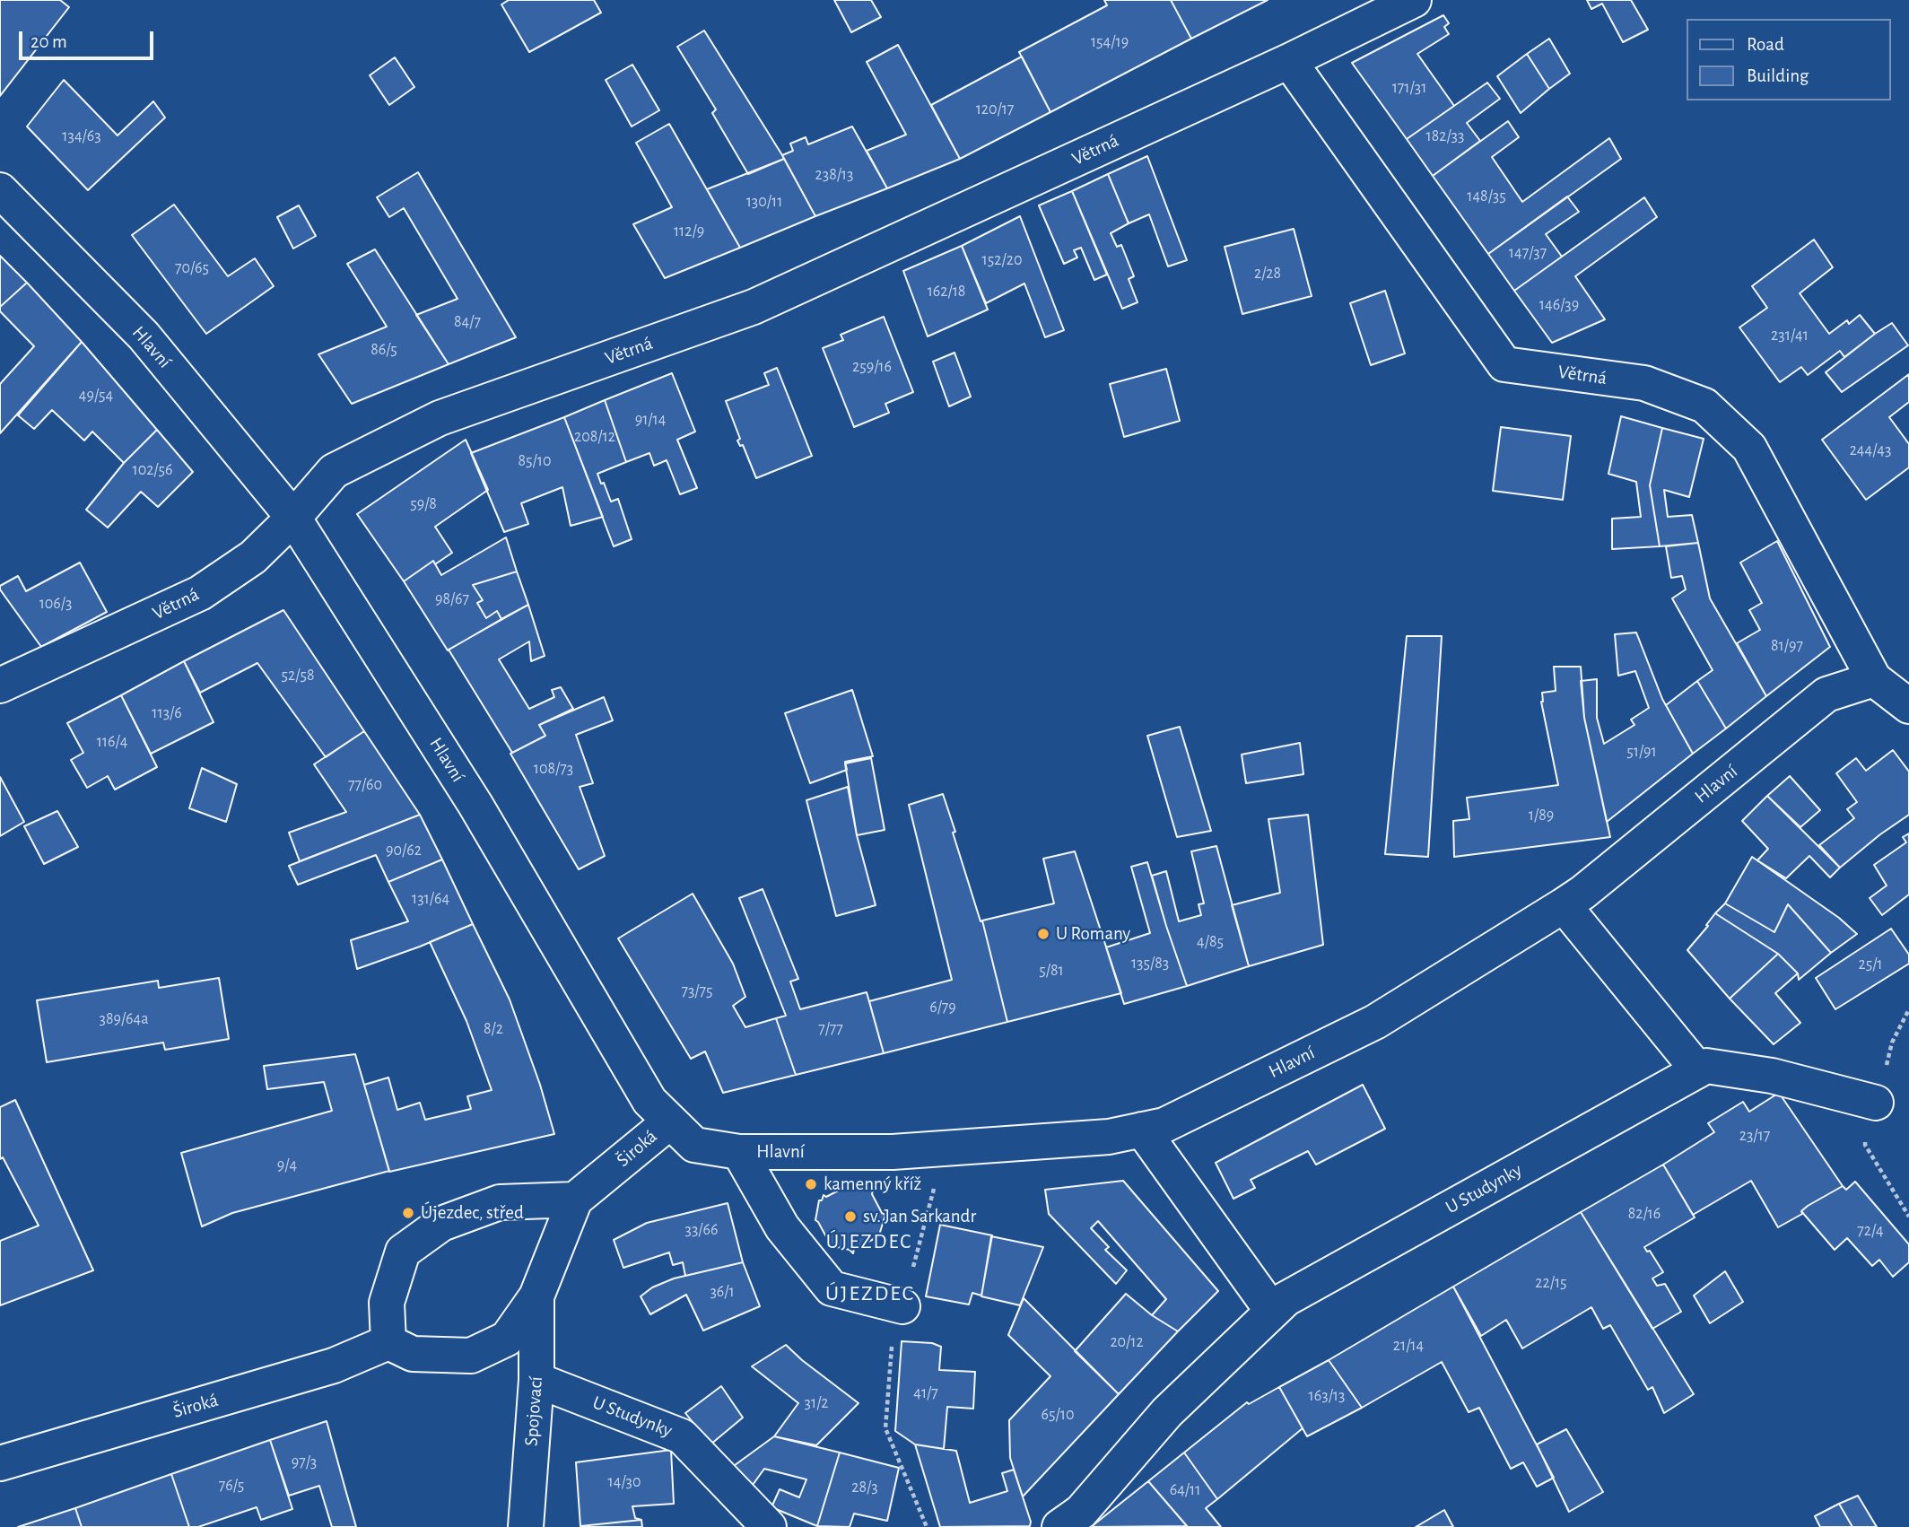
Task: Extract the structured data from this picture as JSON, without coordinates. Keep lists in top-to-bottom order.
{
  "streets": {
    "street": [
      "Větrná",
      "Hlavní",
      "Široká",
      "U Studynky",
      "Spojovací"
    ]
  },
  "crossings": [
    ["Větrná", "Hlavní"],
    ["Hlavní", "Široká"],
    ["Široká", "Spojovací"],
    ["U Studynky", "Spojovací"]
  ],
  "districts": ["ÚJEZDEC", "ÚJEZDEC"],
  "places": [
    "U Romany",
    "kamenný kříž",
    "Újezdec, střed",
    "sv. Jan Sarkandr"
  ],
  "house_numbers": [
    "154/19",
    "171/31",
    "120/17",
    "134/63",
    "182/33",
    "238/13",
    "148/35",
    "130/11",
    "112/9",
    "147/37",
    "152/20",
    "70/65",
    "2/28",
    "162/18",
    "146/39",
    "84/7",
    "231/41",
    "86/5",
    "259/16",
    "49/54",
    "91/14",
    "208/12",
    "244/43",
    "85/10",
    "102/56",
    "59/8",
    "98/67",
    "106/3",
    "81/97",
    "52/58",
    "113/6",
    "116/4",
    "51/91",
    "108/73",
    "77/60",
    "1/89",
    "90/62",
    "131/64",
    "4/85",
    "135/83",
    "25/1",
    "5/81",
    "73/75",
    "6/79",
    "389/64a",
    "8/2",
    "7/77",
    "23/17",
    "9/4",
    "82/16",
    "33/66",
    "72/4",
    "22/15",
    "36/1",
    "20/12",
    "21/14",
    "41/7",
    "163/13",
    "31/2",
    "65/10",
    "97/3",
    "14/30",
    "76/5",
    "28/3",
    "64/11"
  ],
  "legend": ["Road", "Building"],
  "scale_bar": "20 m"
}
